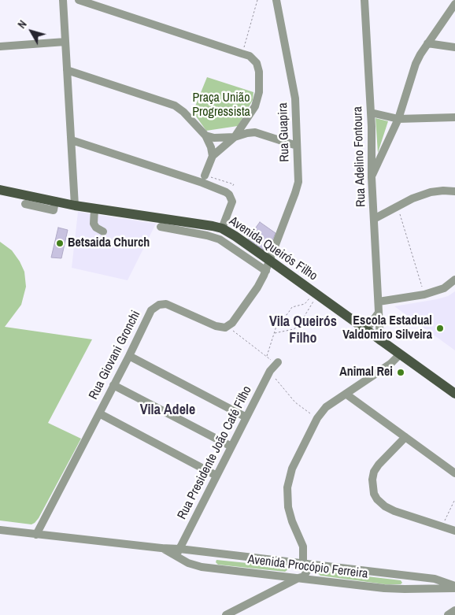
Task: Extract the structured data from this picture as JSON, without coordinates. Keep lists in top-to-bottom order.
{
  "streets": {
    "main road": ["Avenida Queirós Filho"],
    "street": [
      "Rua Guapira",
      "Rua Adelino Fontoura",
      "Rua Giovani Gronchi",
      "Rua Presidente João Café Filho",
      "Avenida Procópio Ferreira"
    ]
  },
  "crossings": [
    ["Rua Guapira", "Avenida Queirós Filho"],
    ["Rua Guapira", "Rua Giovani Gronchi"],
    ["Rua Adelino Fontoura", "Avenida Queirós Filho"],
    ["Avenida Queirós Filho", "Rua Giovani Gronchi"],
    ["Rua Giovani Gronchi", "Avenida Procópio Ferreira"],
    ["Rua Presidente João Café Filho", "Avenida Procópio Ferreira"]
  ],
  "districts": ["Vila Queirós Filho", "Vila Adele"],
  "parks": ["Praça União Progressista"],
  "places": ["Betsaida Church", "Escola Estadual Valdomiro Silveira", "Animal Rei"],
  "north": "top left"
}
